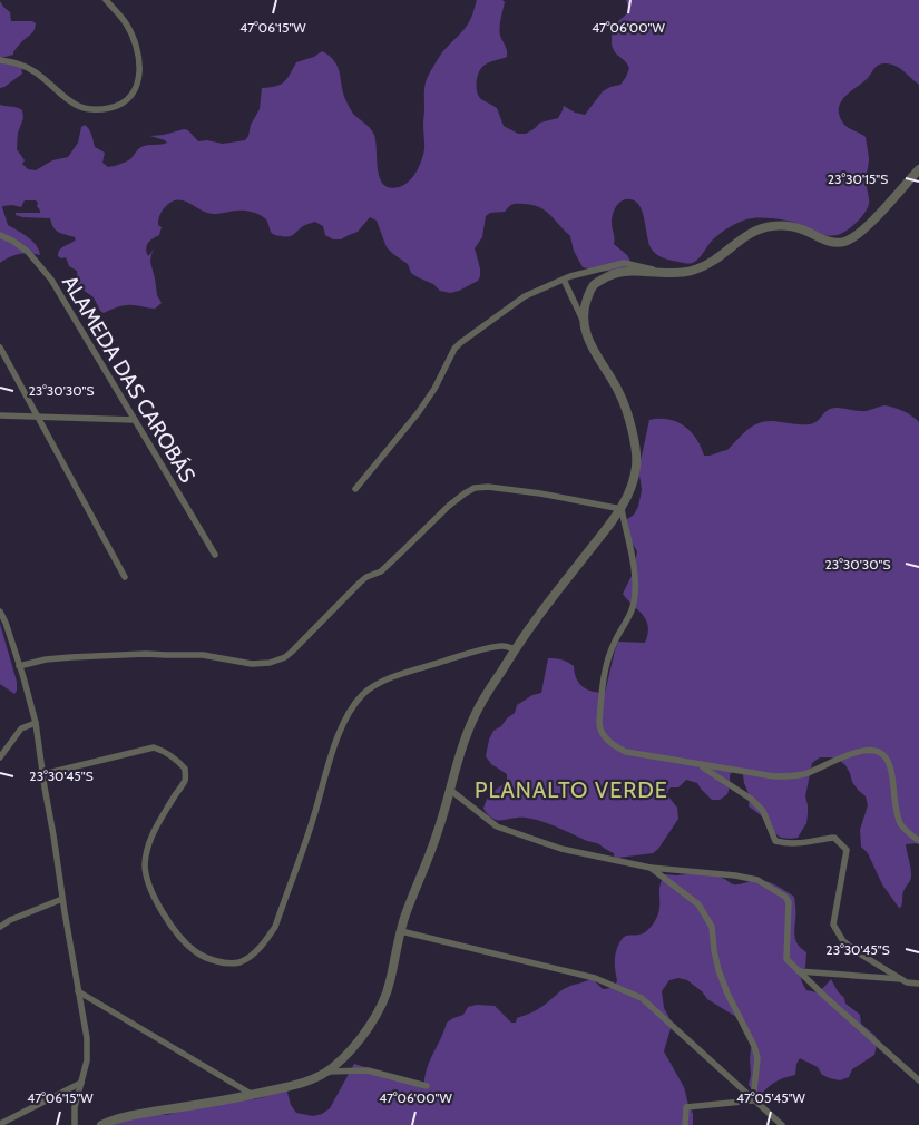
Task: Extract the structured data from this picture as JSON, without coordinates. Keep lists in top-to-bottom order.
{
  "streets": {
    "street": ["ALAMEDA DAS CAROBÁS"]
  },
  "districts": ["PLANALTO VERDE"],
  "coordinates": [
    "47°06'15\"W",
    "47°06'00\"W",
    "23°30'15\"S",
    "23°30'30\"S",
    "23°30'45\"S",
    "47°05'45\"W"
  ]
}
